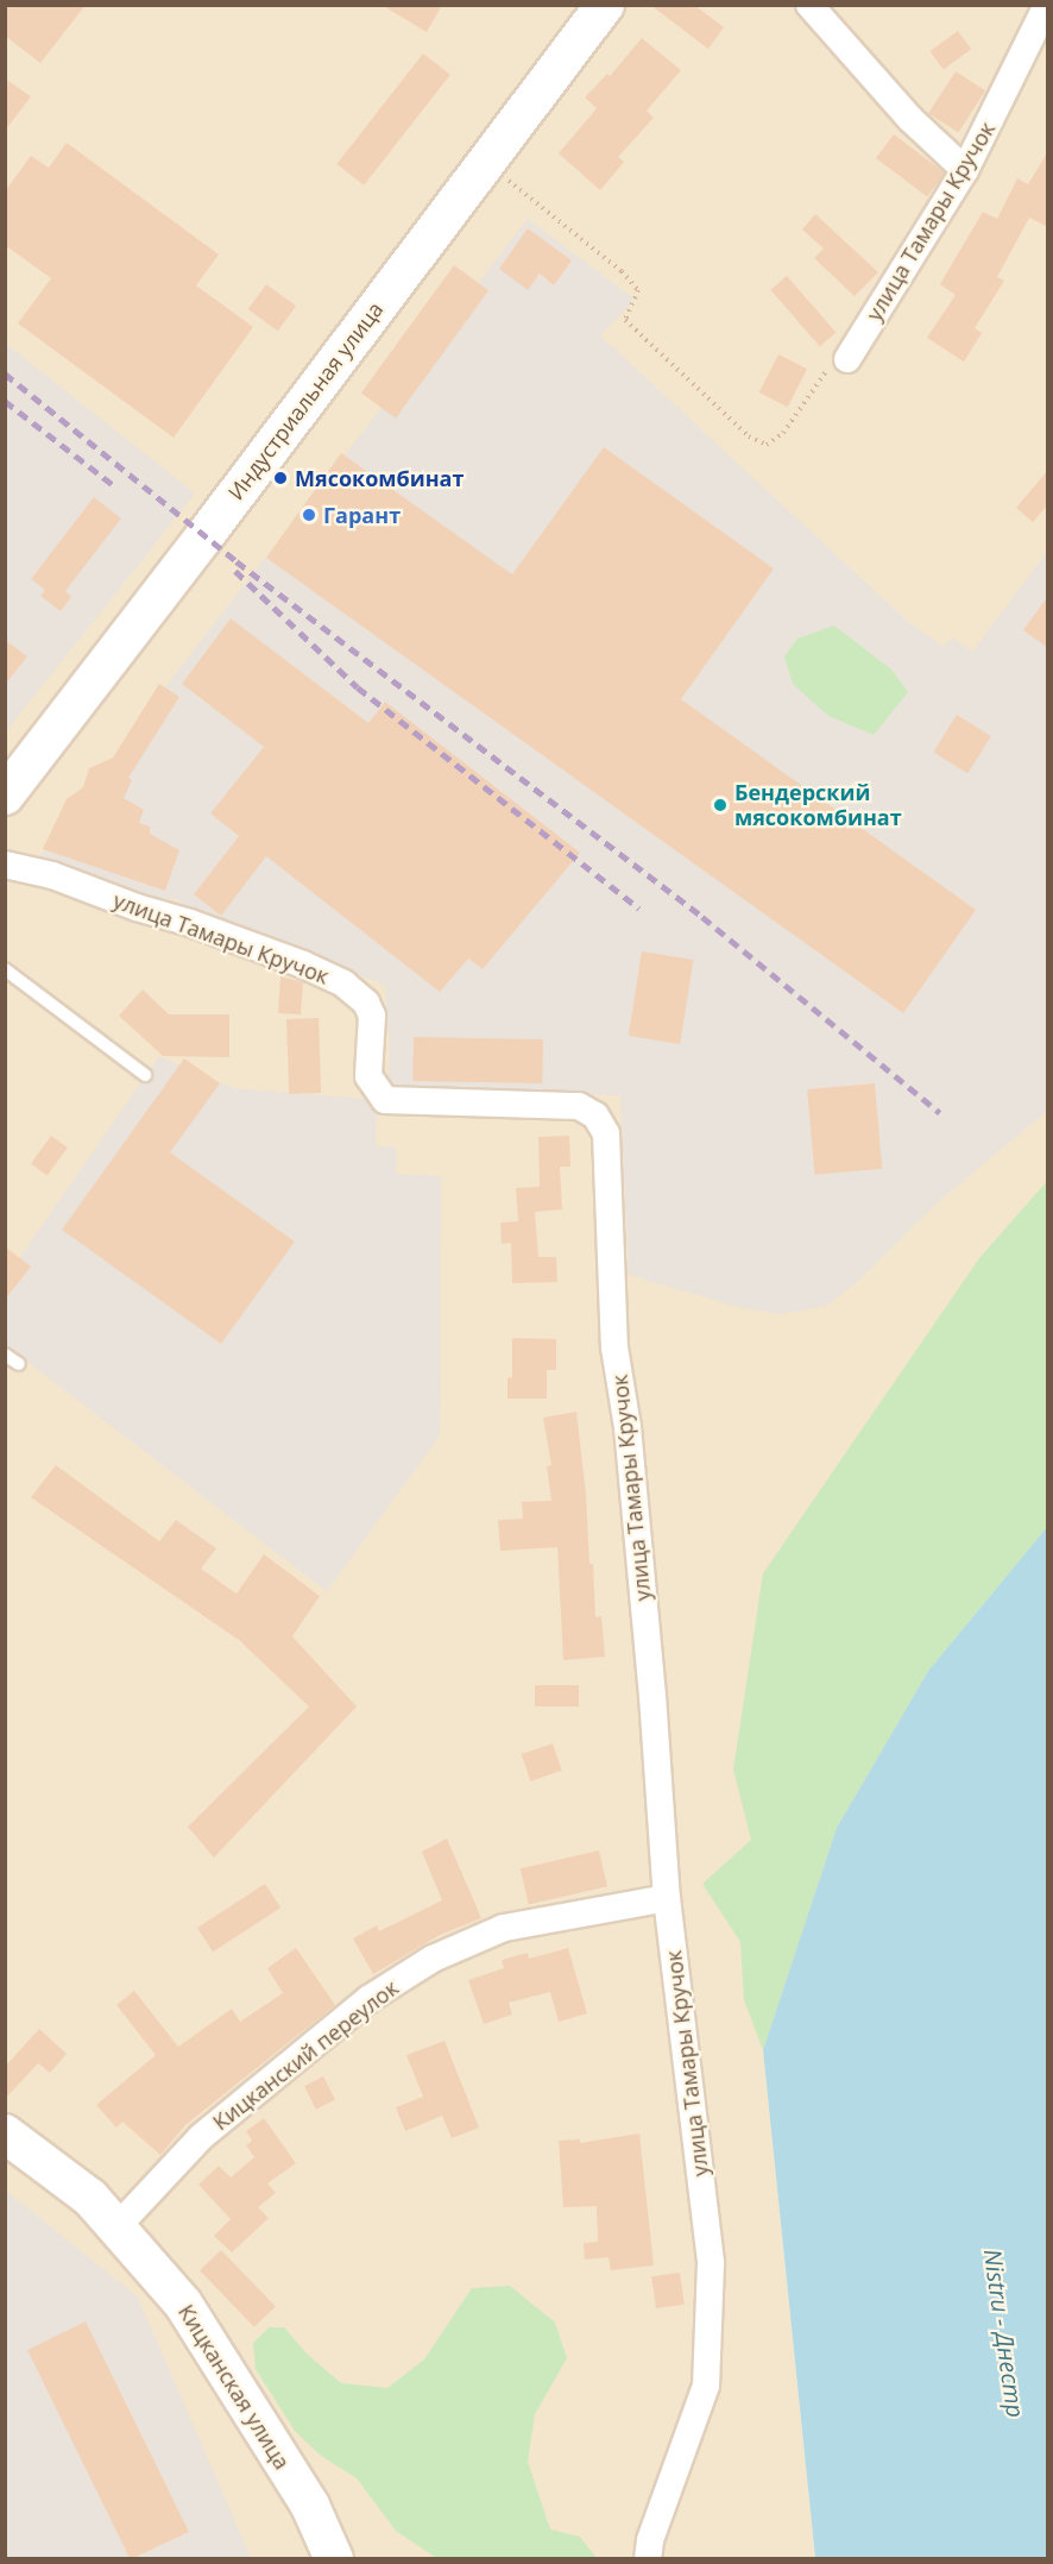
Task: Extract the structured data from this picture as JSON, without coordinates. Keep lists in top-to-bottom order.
{
  "streets": {
    "main road": ["Индустриальная улица", "Кицканская улица"],
    "street": ["улица Тамары Кручок", "Кицканский переулок"]
  },
  "crossings": [
    ["улица Тамары Кручок", "Кицканский переулок"],
    ["Кицканский переулок", "Кицканская улица"]
  ],
  "water": ["Nistru - Днестр"],
  "places": ["Мясокомбинат", "Гарант", "Бендерский мясокомбинат"]
}
